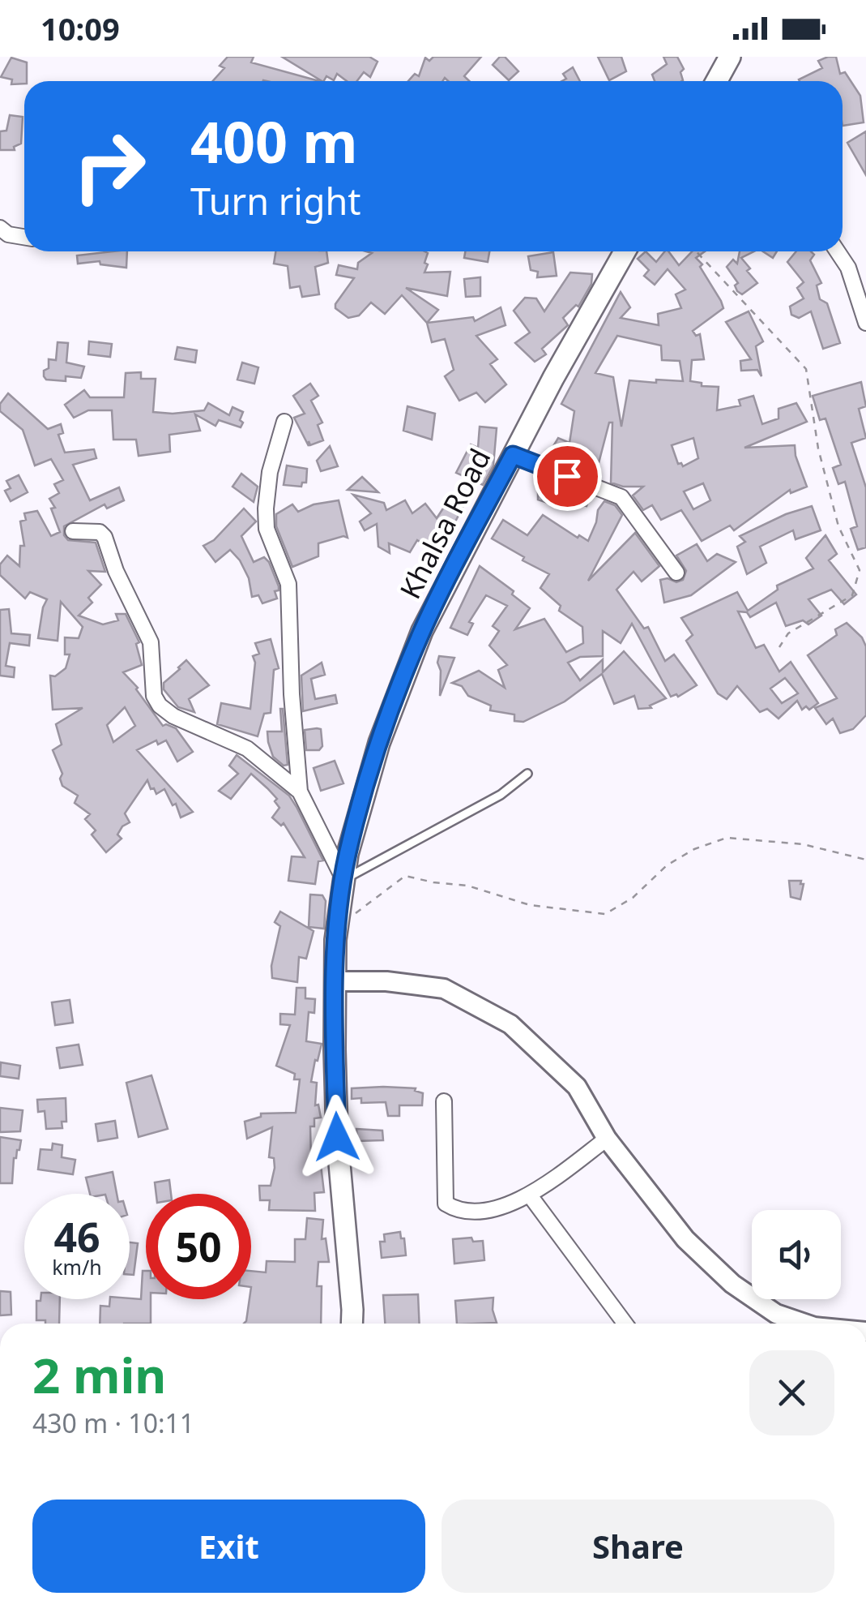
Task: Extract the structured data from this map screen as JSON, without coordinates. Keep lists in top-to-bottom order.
{
  "streets": {
    "main road": ["Khalsa Road"]
  },
  "page": {
    "status": "10:09",
    "turn": ["400 m", "Turn right"],
    "speed": "46 km/h",
    "limit": "50",
    "heading": ["2 min", "430 m · 10:11"],
    "buttons": ["Exit", "Share"]
  }
}
